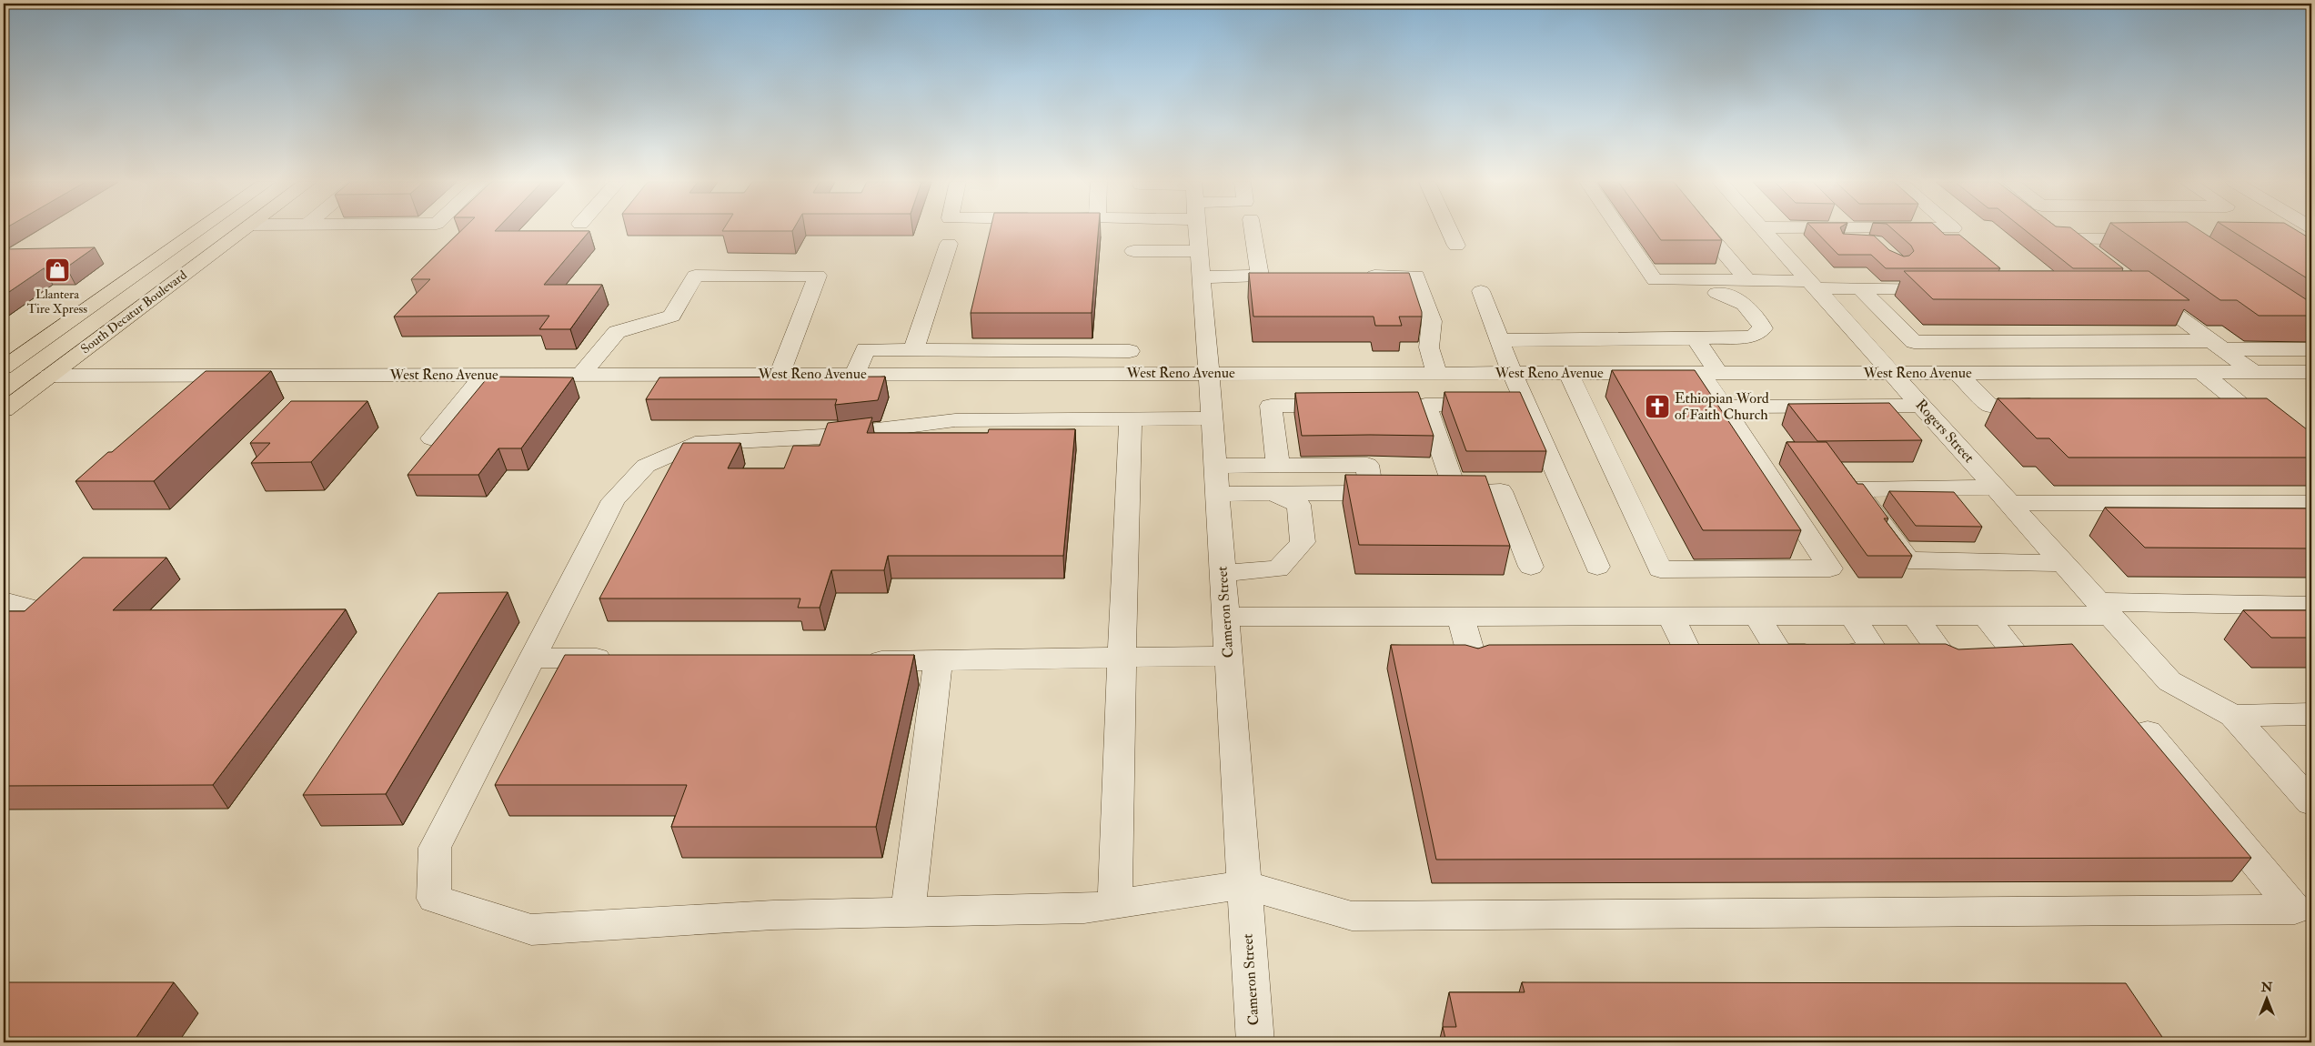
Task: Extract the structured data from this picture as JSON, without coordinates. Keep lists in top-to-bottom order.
{
  "streets": {
    "main road": ["South Decatur Boulevard"],
    "street": ["West Reno Avenue", "Rogers Street", "Cameron Street"]
  },
  "crossings": [
    ["South Decatur Boulevard", "West Reno Avenue"],
    ["West Reno Avenue", "Rogers Street"],
    ["West Reno Avenue", "Cameron Street"]
  ],
  "places": {
    "shop": ["Llantera Tire Xpress"],
    "church": ["Ethiopian Word of Faith Church"]
  },
  "north": "top"
}
